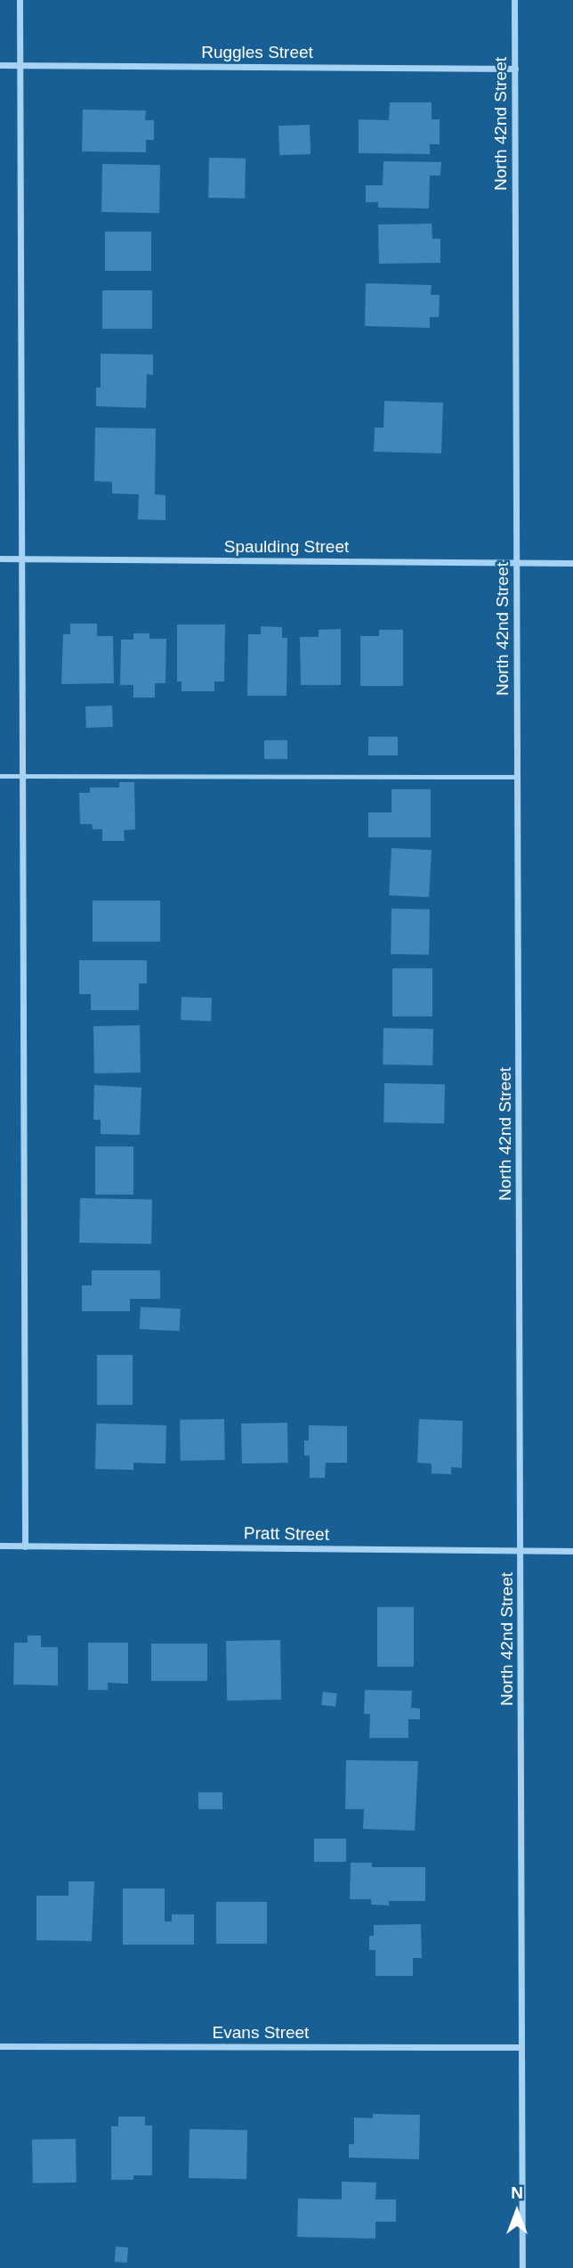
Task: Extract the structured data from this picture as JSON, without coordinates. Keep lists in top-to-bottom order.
{
  "streets": {
    "street": [
      "Ruggles Street",
      "North 42nd Street",
      "Spaulding Street",
      "Pratt Street",
      "Evans Street"
    ]
  },
  "crossings": [
    ["Ruggles Street", "North 42nd Street"],
    ["North 42nd Street", "Spaulding Street"],
    ["North 42nd Street", "Pratt Street"],
    ["North 42nd Street", "Evans Street"]
  ],
  "north": "top"
}
